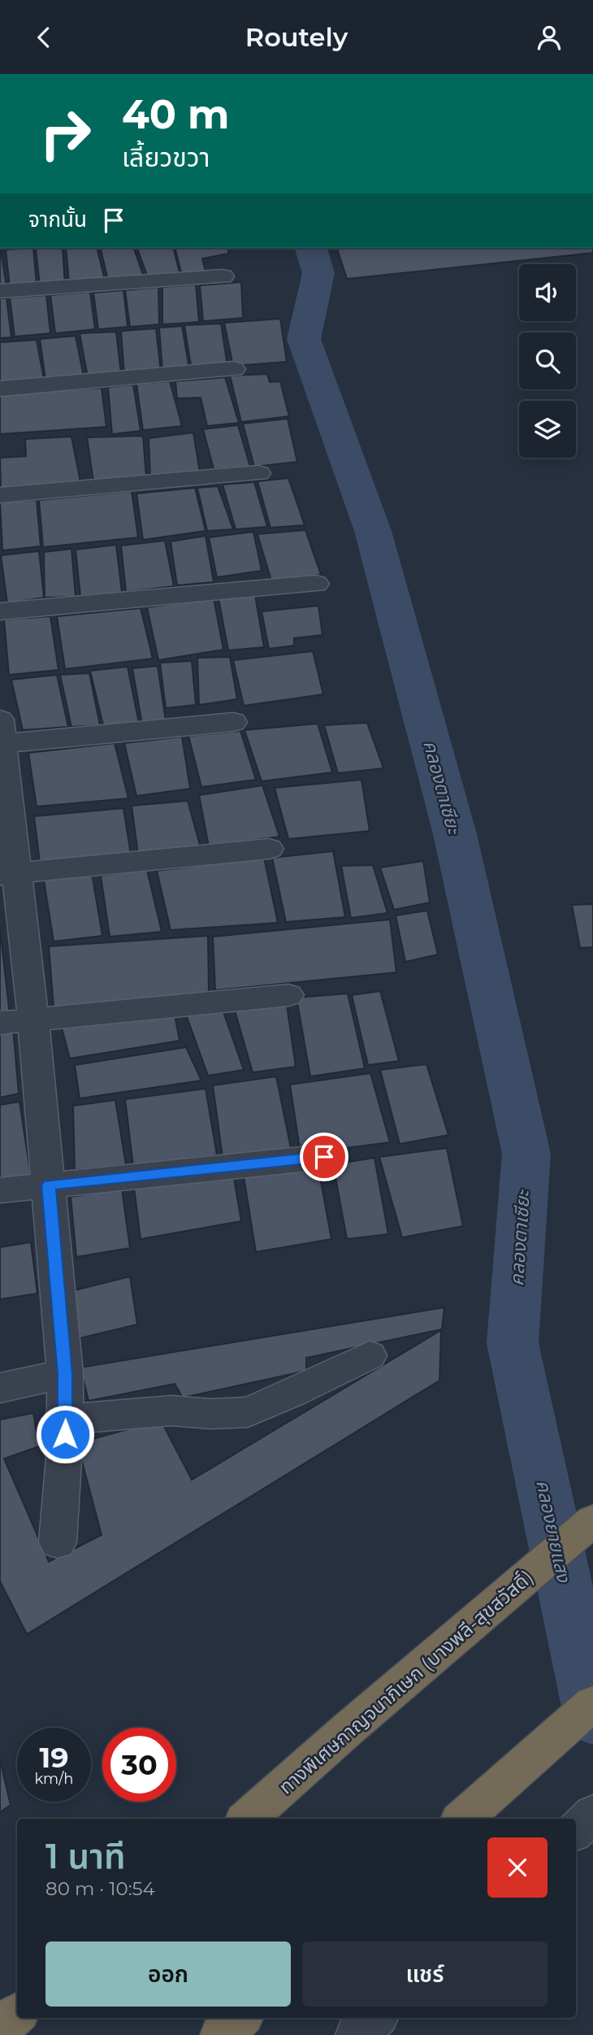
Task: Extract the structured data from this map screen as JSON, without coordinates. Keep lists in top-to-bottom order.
{
  "streets": {
    "highway": ["ทางพิเศษกาญจนาภิเษก (บางพลี-สุขสวัสดิ์)"]
  },
  "water": ["คลองตาเซียะ", "คลองยายแสง"],
  "page": {
    "header": "Routely",
    "turn": ["40 m", "เลี้ยวขวา"],
    "then": "จากนั้น",
    "speed": "19 km/h",
    "limit": "30",
    "heading": ["1 นาที", "80 m · 10:54"],
    "buttons": ["ออก", "แชร์"]
  }
}
